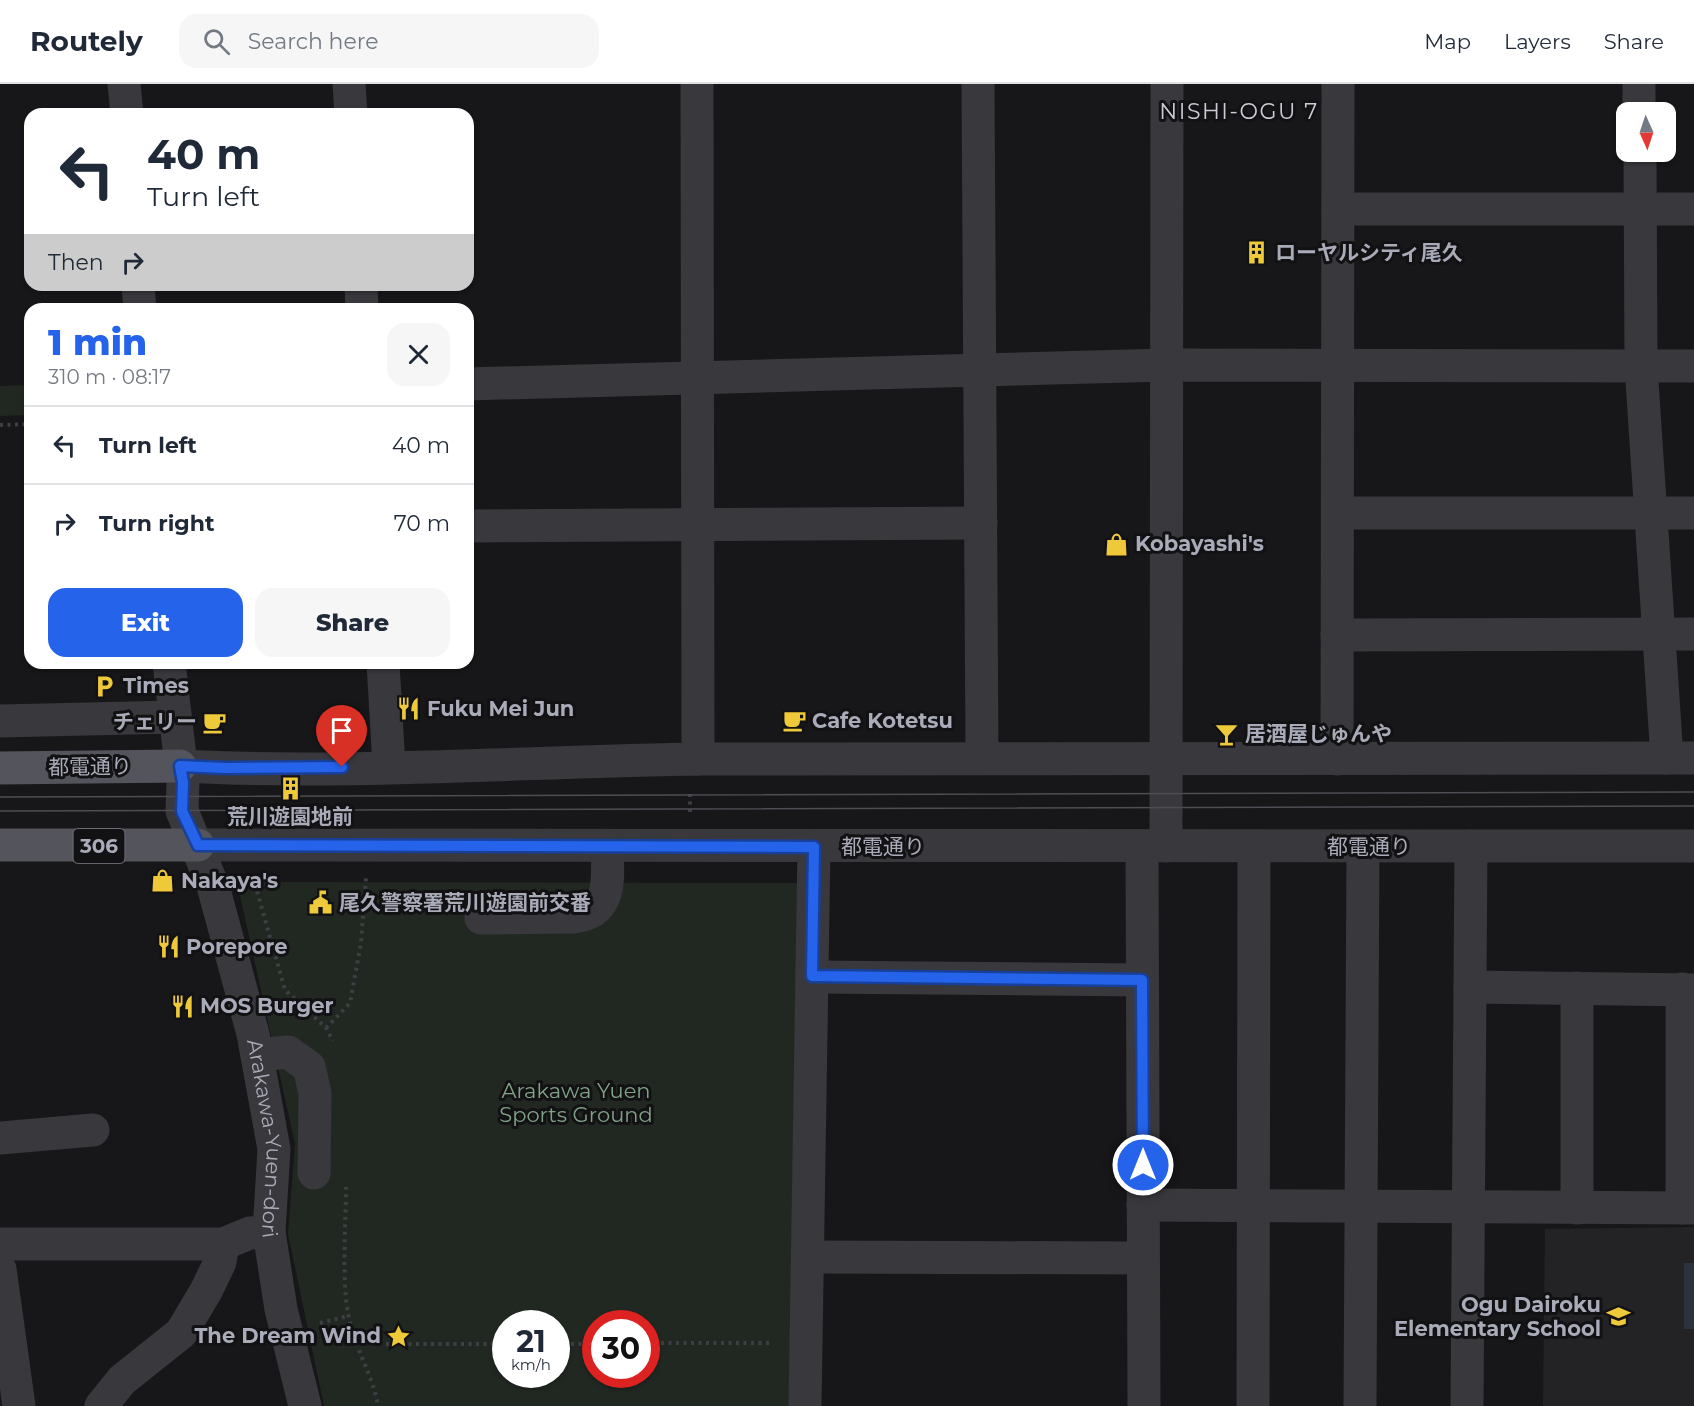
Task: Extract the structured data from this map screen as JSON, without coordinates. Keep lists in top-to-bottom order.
{
  "streets": {
    "main road": ["都電通り", "306"],
    "street": ["Arakawa-Yuen-dori"]
  },
  "crossings": [
    ["都電通り", "Arakawa-Yuen-dori"]
  ],
  "districts": ["NISHI-OGU 7"],
  "parks": ["Arakawa Yuen Sports Ground"],
  "places": {
    "building": ["ローヤルシティ尾久", "荒川遊園地前"],
    "shop": ["Kobayashi's", "Nakaya's"],
    "parking": ["Times"],
    "restaurant": ["Fuku Mei Jun", "Porepore", "MOS Burger"],
    "cafe": ["Cafe Kotetsu", "チェリー"],
    "bar": ["居酒屋じゅんや"],
    "public building": ["尾久警察署荒川遊園前交番"],
    "school or university": ["Ogu Dairoku Elementary School"],
    "place": ["The Dream Wind"]
  },
  "north": "bottom",
  "page": {
    "header": "Routely",
    "search": "Search here",
    "nav": ["Map", "Layers", "Share"],
    "turn": ["40 m", "Turn left"],
    "then": "Then",
    "heading": ["1 min", "310 m · 08:17"],
    "list": [
      {
        "name": "Turn left",
        "value": "40 m"
      },
      {
        "name": "Turn right",
        "value": "70 m"
      }
    ],
    "buttons": ["Exit", "Share"],
    "speed": "21 km/h",
    "limit": "30"
  }
}
